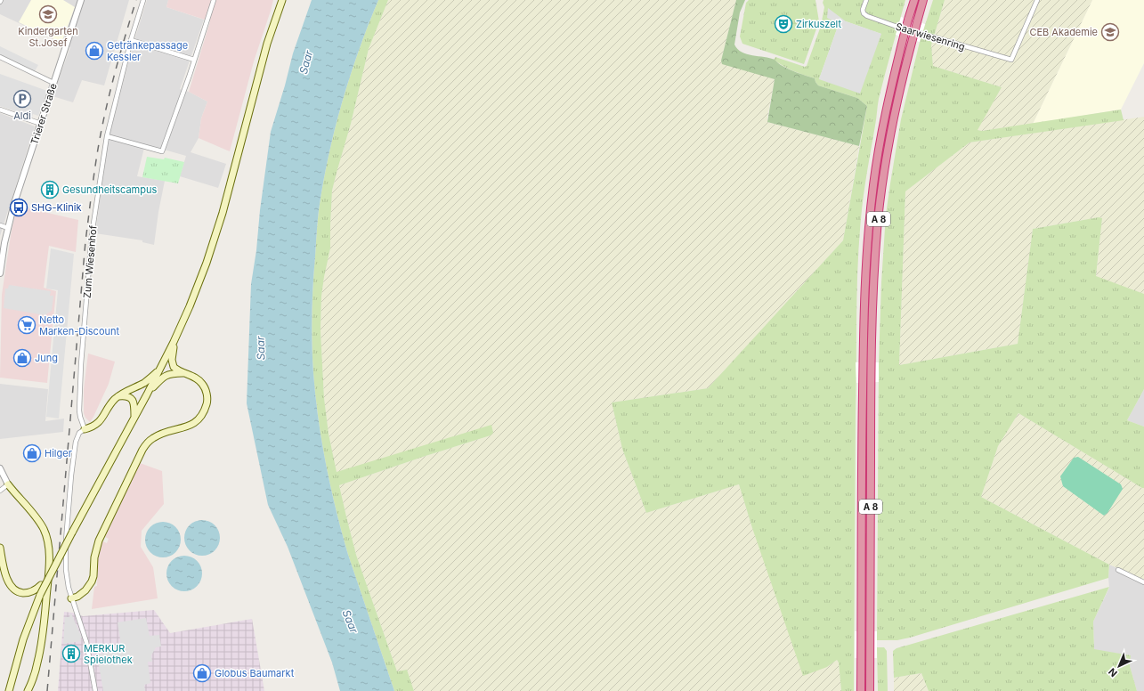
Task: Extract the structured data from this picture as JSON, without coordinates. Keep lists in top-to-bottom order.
{
  "streets": {
    "highway": ["A 8"],
    "street": ["Saarwiesenring", "Trierer Straße", "Zum Wiesenhof"]
  },
  "water": ["Saar"],
  "places": {
    "school or university": ["Kindergarten St.Josef", "CEB Akademie"],
    "theatre": ["Zirkuszelt"],
    "shop": [
      "Getränkepassage Kessler",
      "Jung",
      "Hilger",
      "Globus Baumarkt"
    ],
    "parking": ["Aldi"],
    "building": ["Gesundheitscampus", "MERKUR Spielothek"],
    "bus stop": ["SHG-Klinik"],
    "supermarket": ["Netto Marken-Discount"]
  },
  "north": "bottom left"
}
